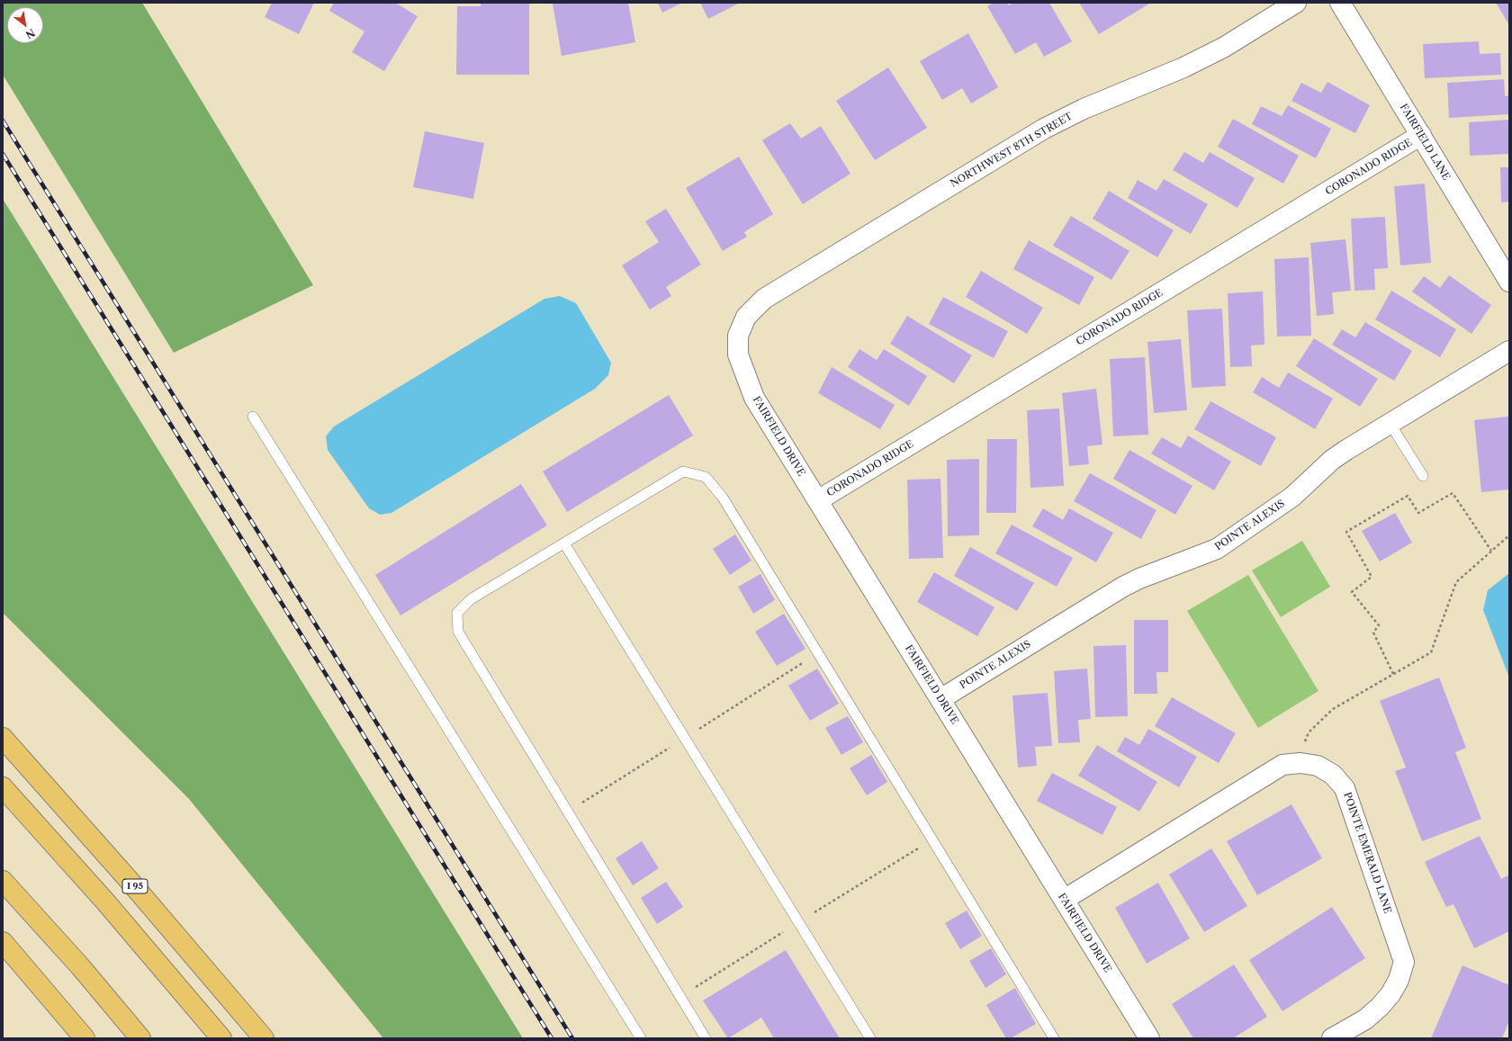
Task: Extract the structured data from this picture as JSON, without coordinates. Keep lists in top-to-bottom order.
{
  "streets": {
    "highway": ["I 95"],
    "street": [
      "FAIRFIELD LANE",
      "NORTHWEST 8TH STREET",
      "CORONADO RIDGE",
      "FAIRFIELD DRIVE",
      "POINTE ALEXIS",
      "POINTE EMERALD LANE"
    ]
  },
  "crossings": [
    ["FAIRFIELD LANE", "CORONADO RIDGE"],
    ["NORTHWEST 8TH STREET", "FAIRFIELD DRIVE"],
    ["CORONADO RIDGE", "FAIRFIELD DRIVE"],
    ["FAIRFIELD DRIVE", "POINTE ALEXIS"],
    ["FAIRFIELD DRIVE", "POINTE EMERALD LANE"]
  ],
  "north": "bottom right"
}
